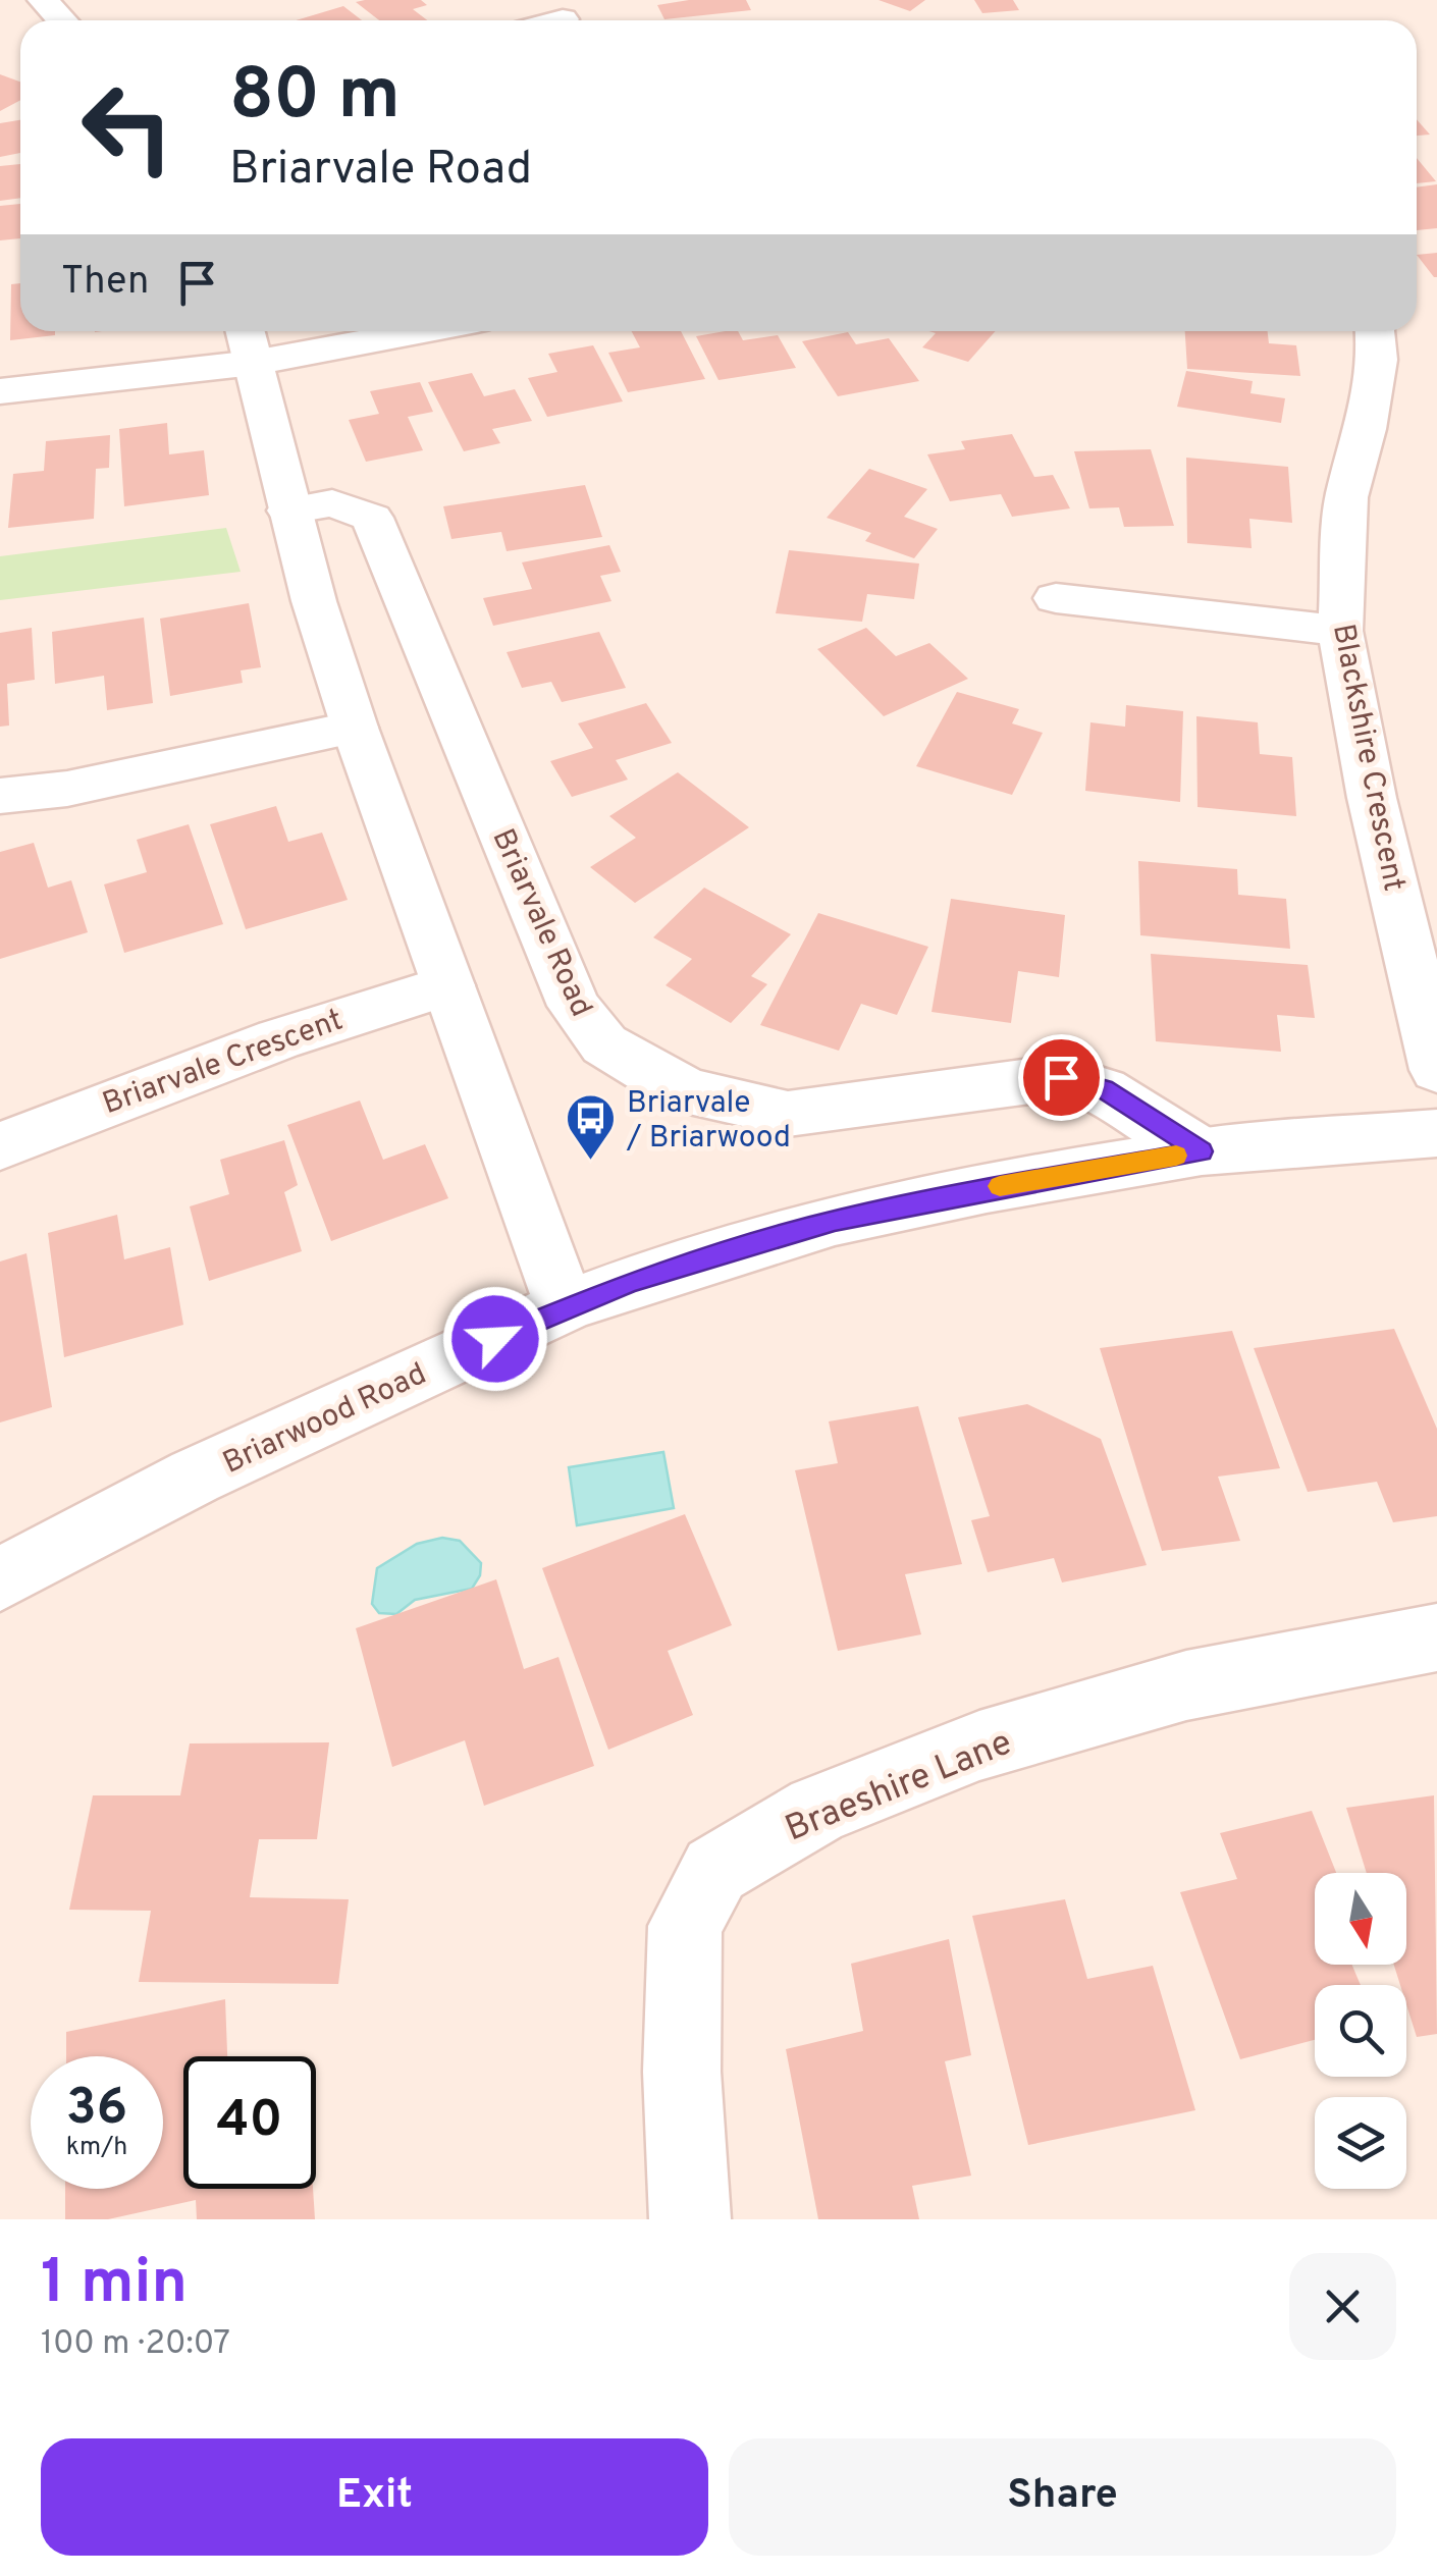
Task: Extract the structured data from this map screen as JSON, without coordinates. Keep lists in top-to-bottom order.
{
  "streets": {
    "street": [
      "Blackshire Crescent",
      "Briarvale Road",
      "Briarvale Crescent",
      "Briarwood Road",
      "Braeshire Lane"
    ]
  },
  "crossings": [
    ["Briarvale Road", "Briarwood Road"]
  ],
  "places": {
    "bus stop": ["Briarvale / Briarwood"]
  },
  "north": "bottom",
  "page": {
    "turn": ["80 m", "Briarvale Road"],
    "then": "Then",
    "speed": "36 km/h",
    "limit": "40",
    "heading": ["1 min", "100 m · 20:07"],
    "buttons": ["Exit", "Share"]
  }
}
